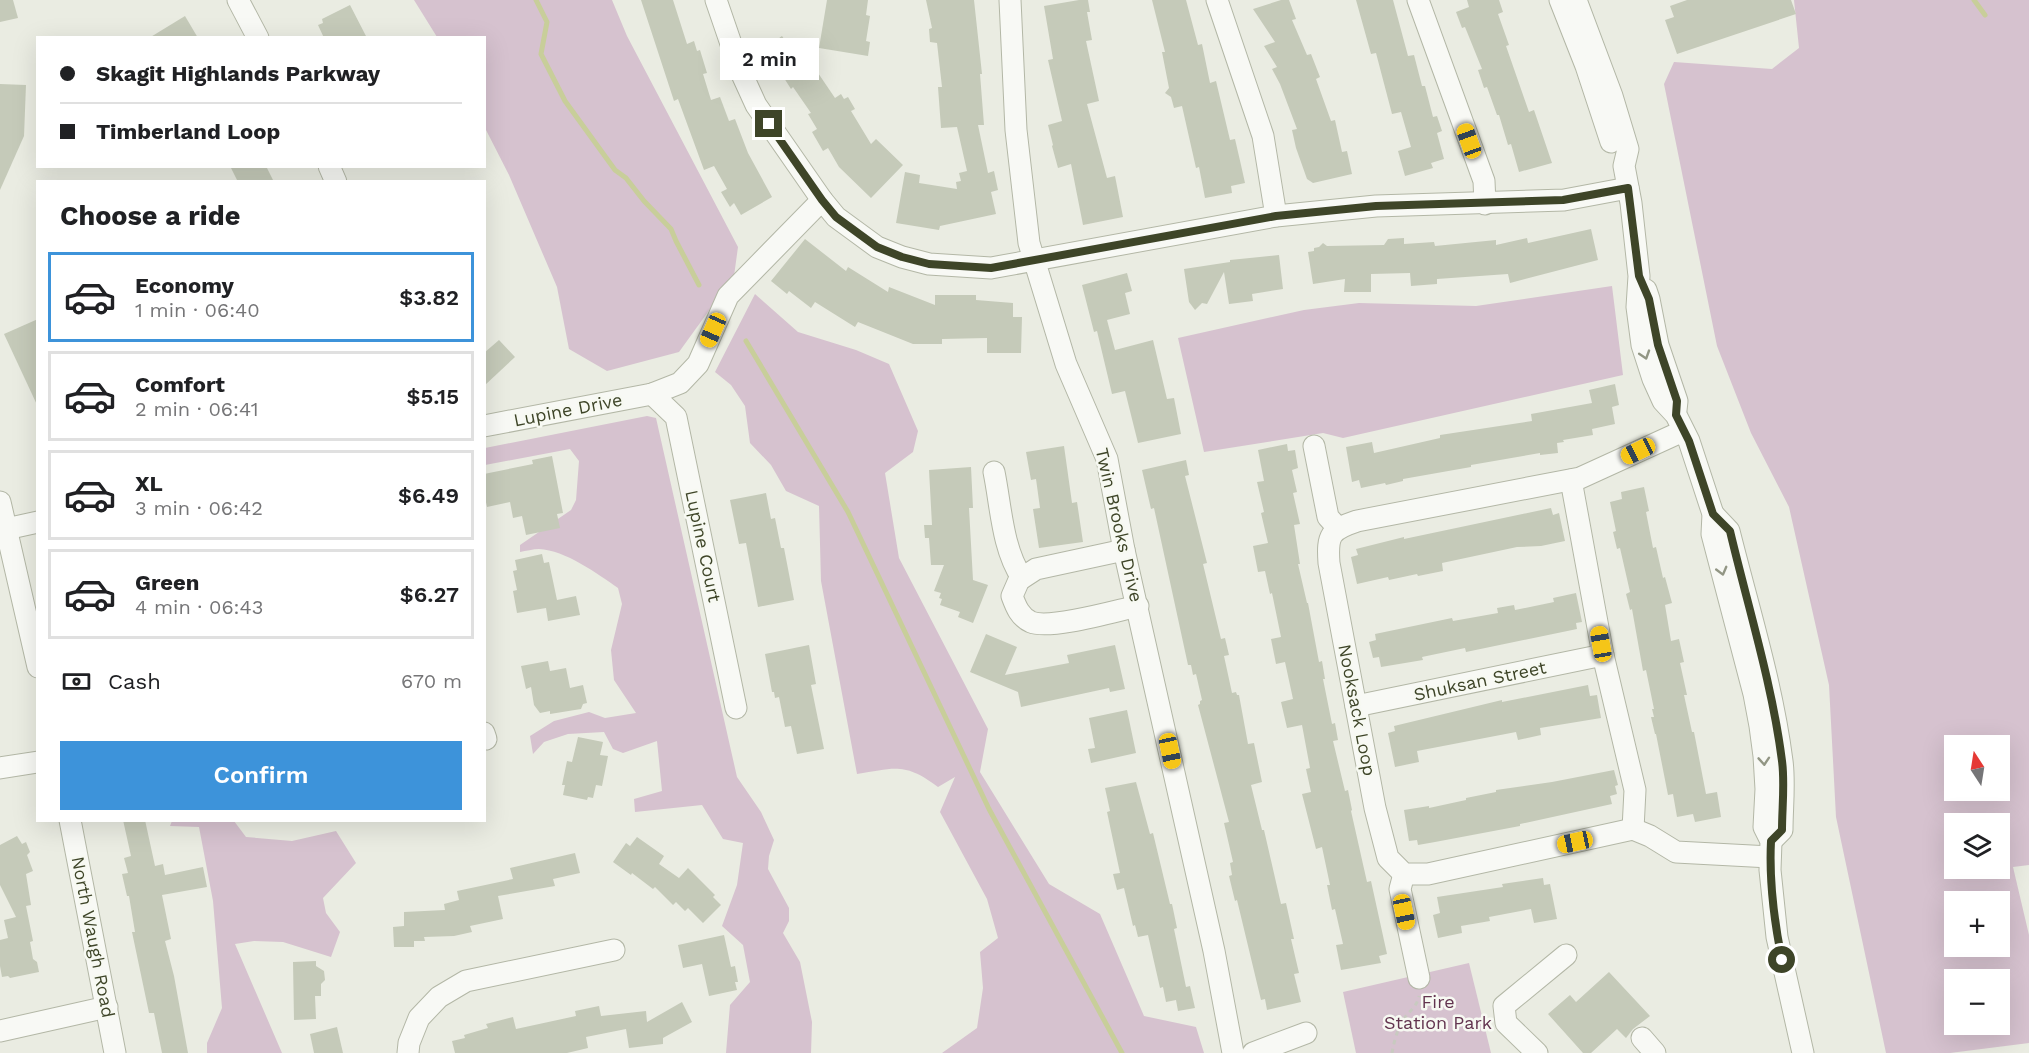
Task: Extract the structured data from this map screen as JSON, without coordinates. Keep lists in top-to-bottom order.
{
  "streets": {
    "street": [
      "Lupine Drive",
      "Twin Brooks Drive",
      "Lupine Court",
      "Shuksan Street",
      "Nooksack Loop",
      "North Waugh Road"
    ]
  },
  "crossings": [
    ["Lupine Drive", "Lupine Court"],
    ["Shuksan Street", "Nooksack Loop"]
  ],
  "parks": ["Fire Station Park"],
  "north": "top",
  "page": {
    "banner": ["Skagit Highlands Parkway", "Timberland Loop"],
    "bubble": "2 min",
    "heading": "Choose a ride",
    "list": [
      {
        "name": "Economy",
        "note": "1 min · 06:40",
        "value": "$3.82"
      },
      {
        "name": "Comfort",
        "note": "2 min · 06:41",
        "value": "$5.15"
      },
      {
        "name": "XL",
        "note": "3 min · 06:42",
        "value": "$6.49"
      },
      {
        "name": "Green",
        "note": "4 min · 06:43",
        "value": "$6.27"
      }
    ],
    "pay": ["Cash", "670 m"],
    "buttons": "Confirm",
    "map_buttons": ["+", "−"]
  }
}
